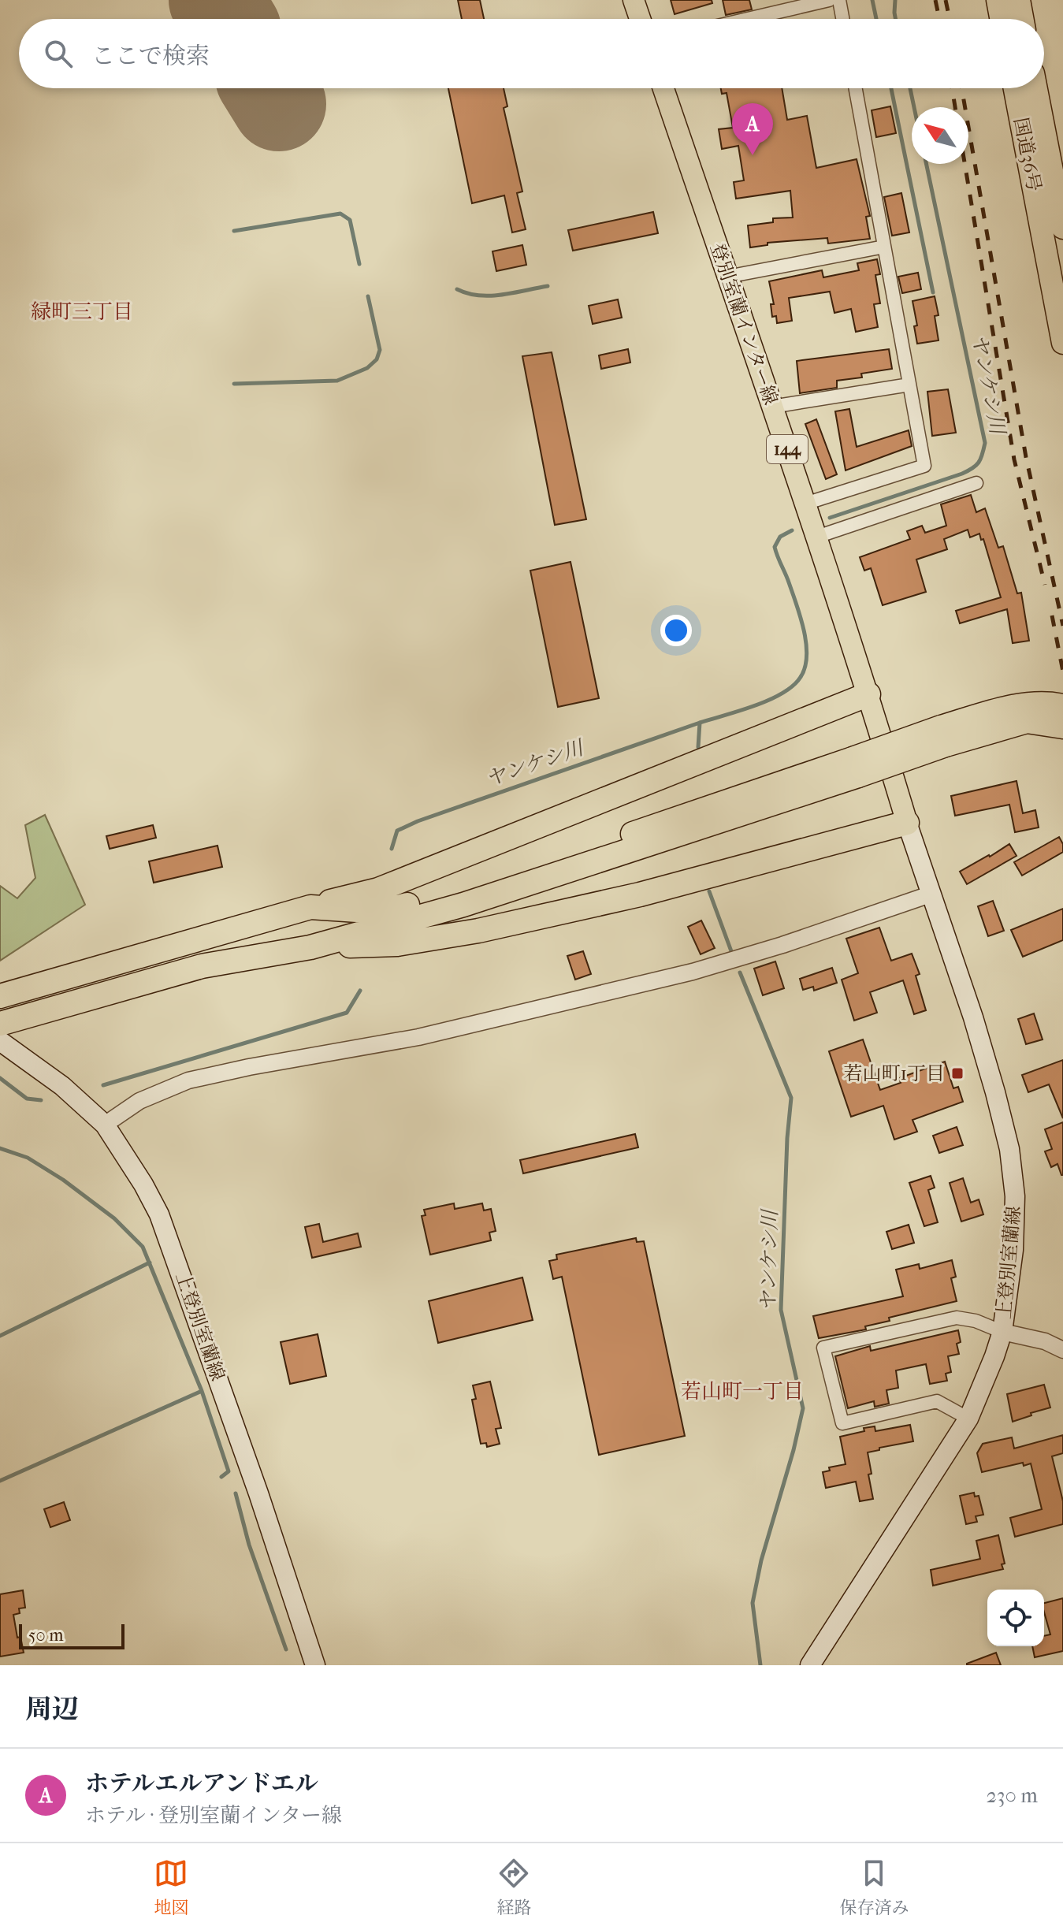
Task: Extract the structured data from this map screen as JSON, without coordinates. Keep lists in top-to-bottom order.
{
  "streets": {
    "highway": ["国道36号"],
    "main road": ["登別室蘭インター線", "144", "上登別室蘭線"]
  },
  "crossings": [
    ["登別室蘭インター線", "上登別室蘭線"]
  ],
  "districts": ["緑町三丁目", "若山町一丁目"],
  "water": ["ヤンケシ川"],
  "places": {
    "transit": ["若山町1丁目"]
  },
  "scale_bar": "50 m",
  "north": "top left",
  "page": {
    "search": "ここで検索",
    "pins": "A",
    "scale": "50 m",
    "heading": "周辺",
    "list": [
      {
        "mark": "A",
        "name": "ホテルエルアンドエル",
        "note": "ホテル · 登別室蘭インター線",
        "value": "230 m"
      }
    ],
    "nav": ["地図", "経路", "保存済み"]
  }
}
